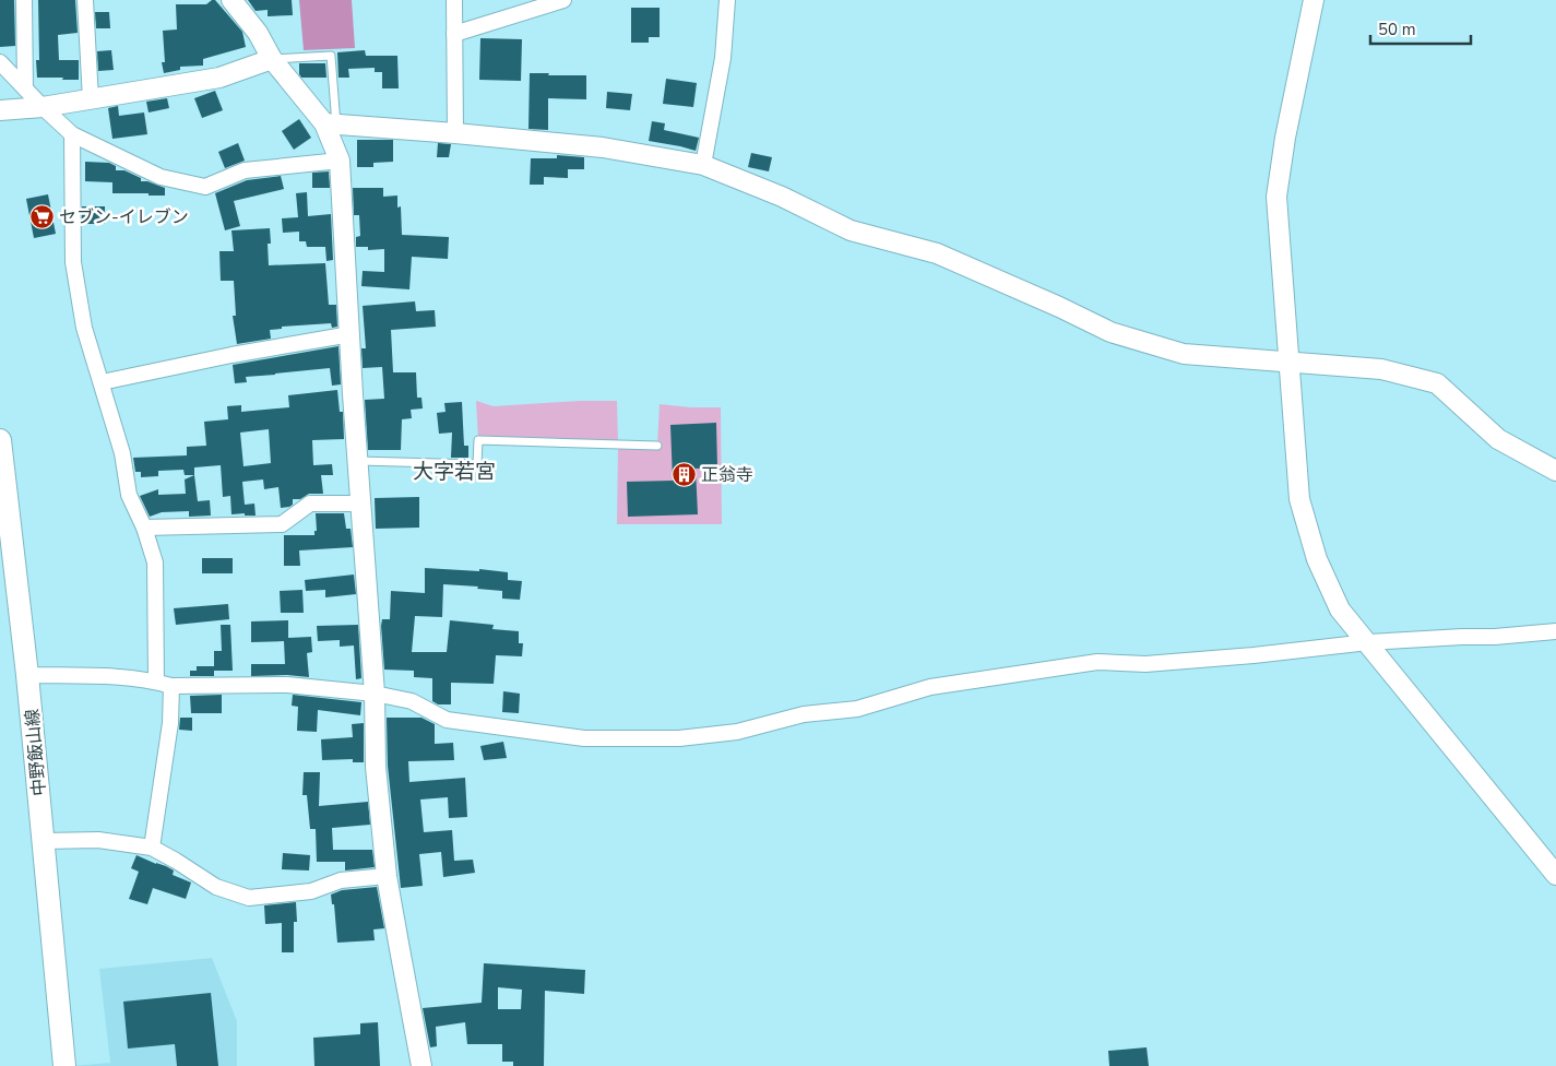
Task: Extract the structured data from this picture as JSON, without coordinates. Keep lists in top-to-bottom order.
{
  "streets": {
    "main road": ["中野飯山線"]
  },
  "districts": ["大字若宮"],
  "places": {
    "supermarket": ["セブン-イレブン"],
    "building": ["正翁寺"]
  },
  "scale_bar": "50 m"
}
